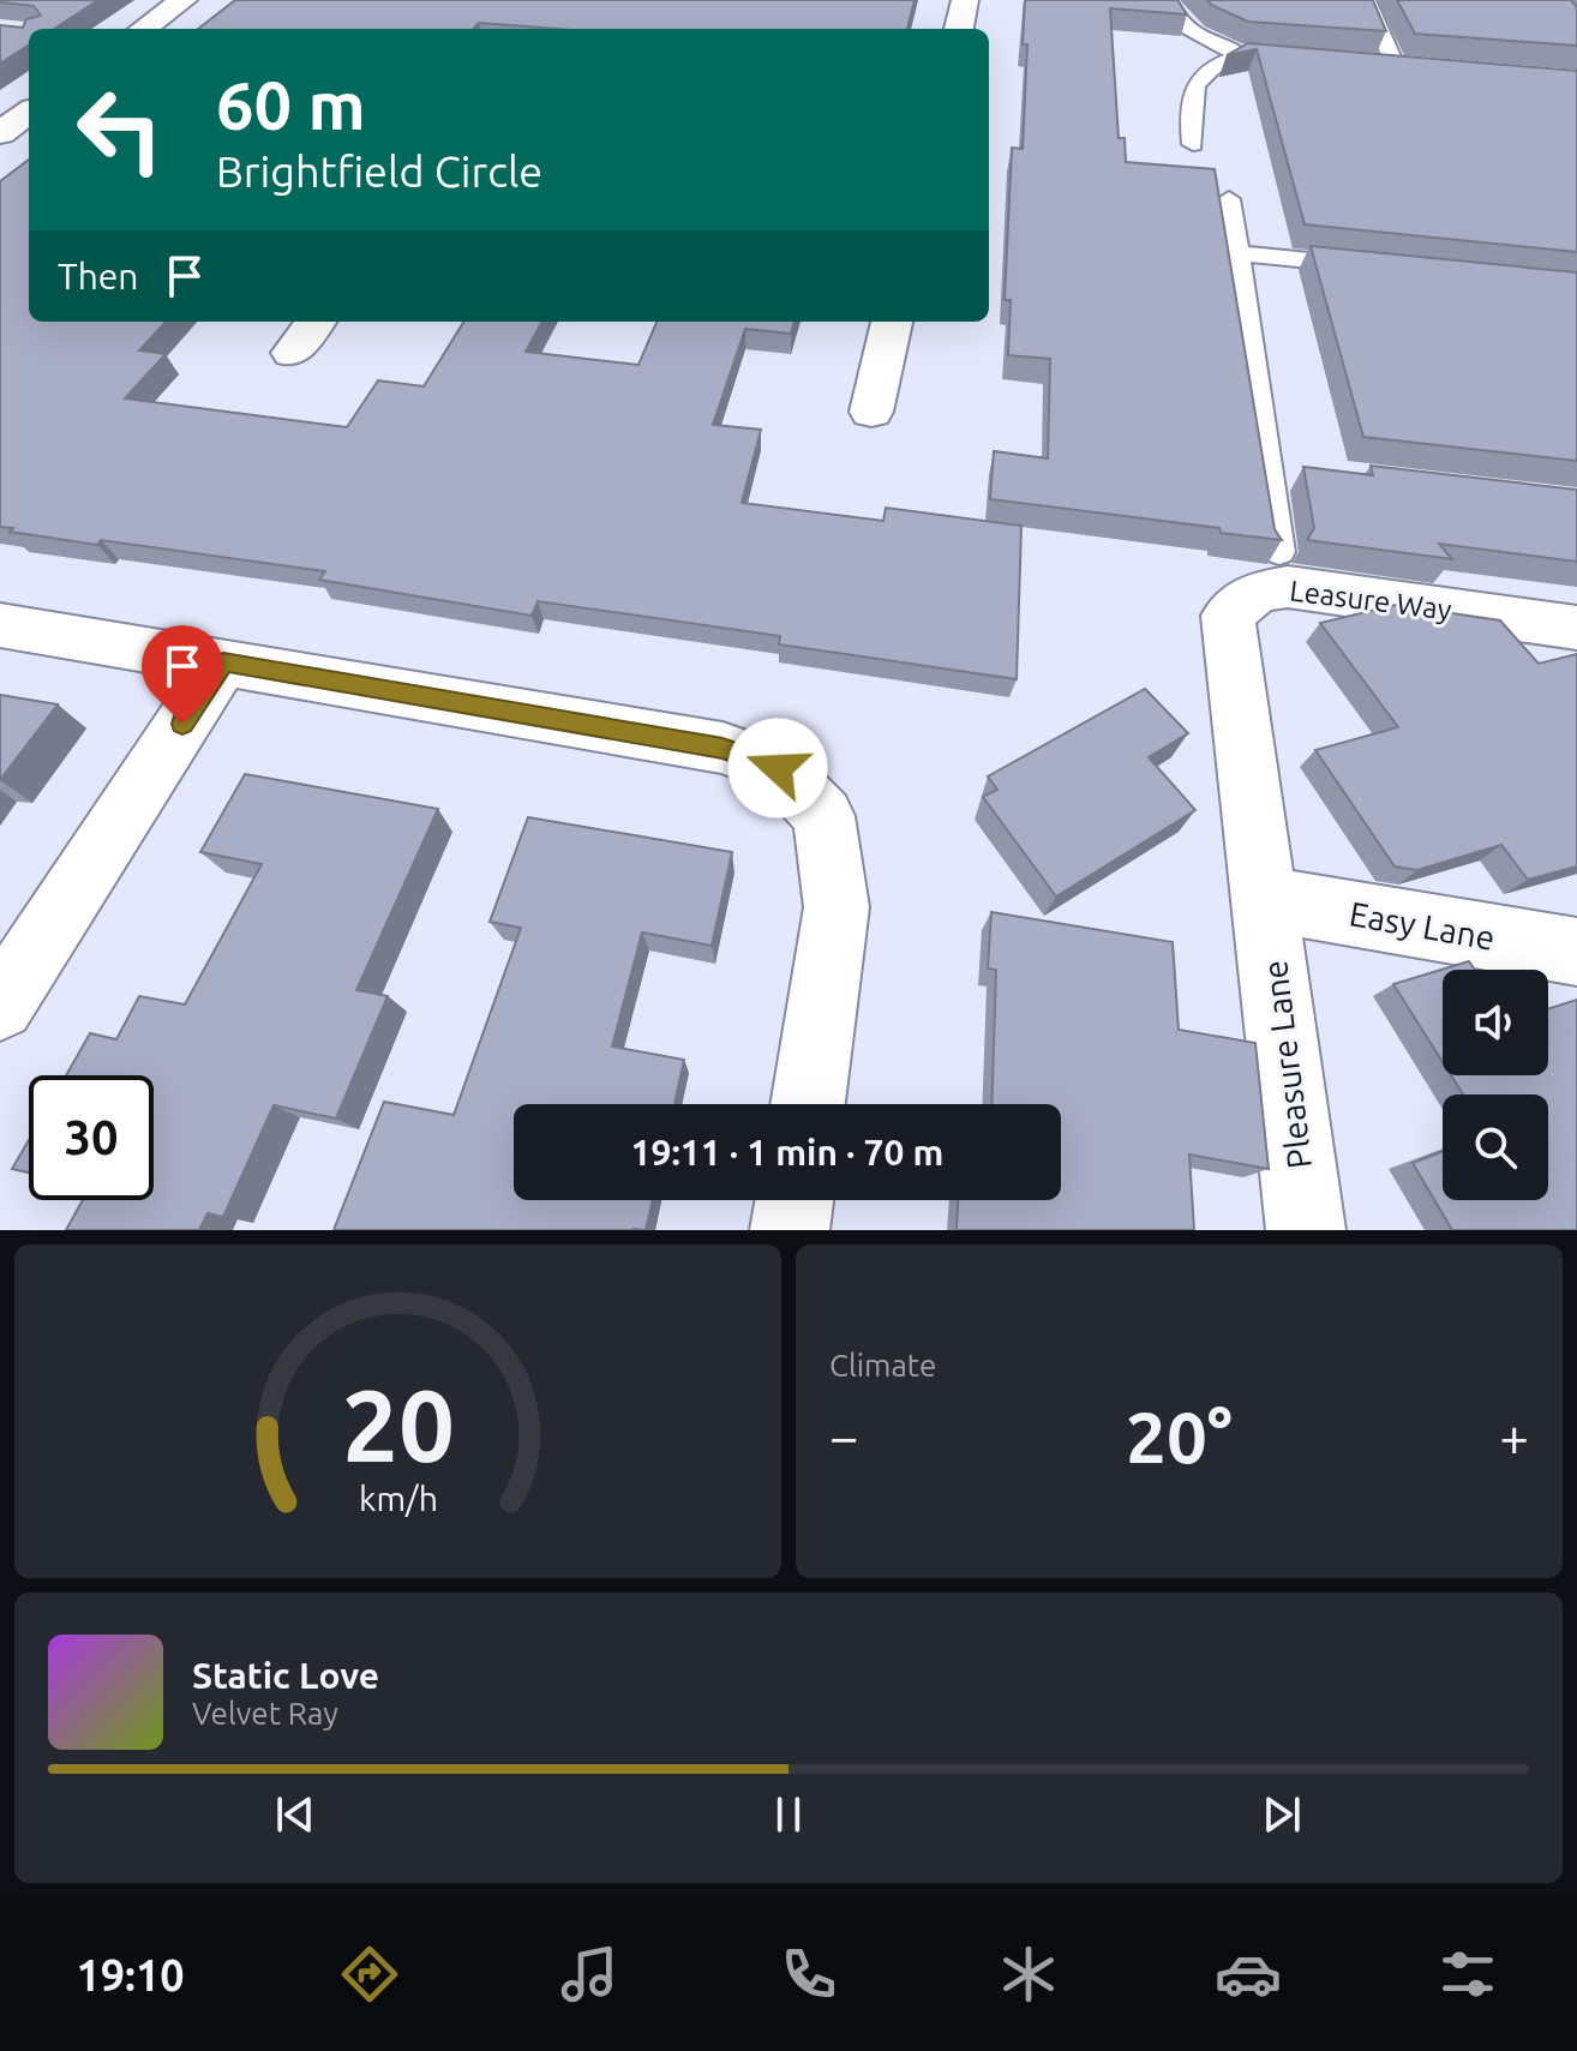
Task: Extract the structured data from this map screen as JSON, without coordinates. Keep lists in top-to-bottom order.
{
  "streets": {
    "street": ["Leasure Way", "Easy Lane", "Pleasure Lane"]
  },
  "crossings": [
    ["Leasure Way", "Easy Lane"],
    ["Leasure Way", "Pleasure Lane"],
    ["Easy Lane", "Pleasure Lane"]
  ],
  "page": {
    "turn": ["60 m", "Brightfield Circle"],
    "then": "Then",
    "limit": "30",
    "trip": "19:11 · 1 min · 70 m",
    "tile": "Climate",
    "heat": ["−", "20°", "+"],
    "song": ["Static Love", "Velvet Ray"],
    "tabs": "19:10",
    "gauge": ["20", "km/h"]
  }
}
